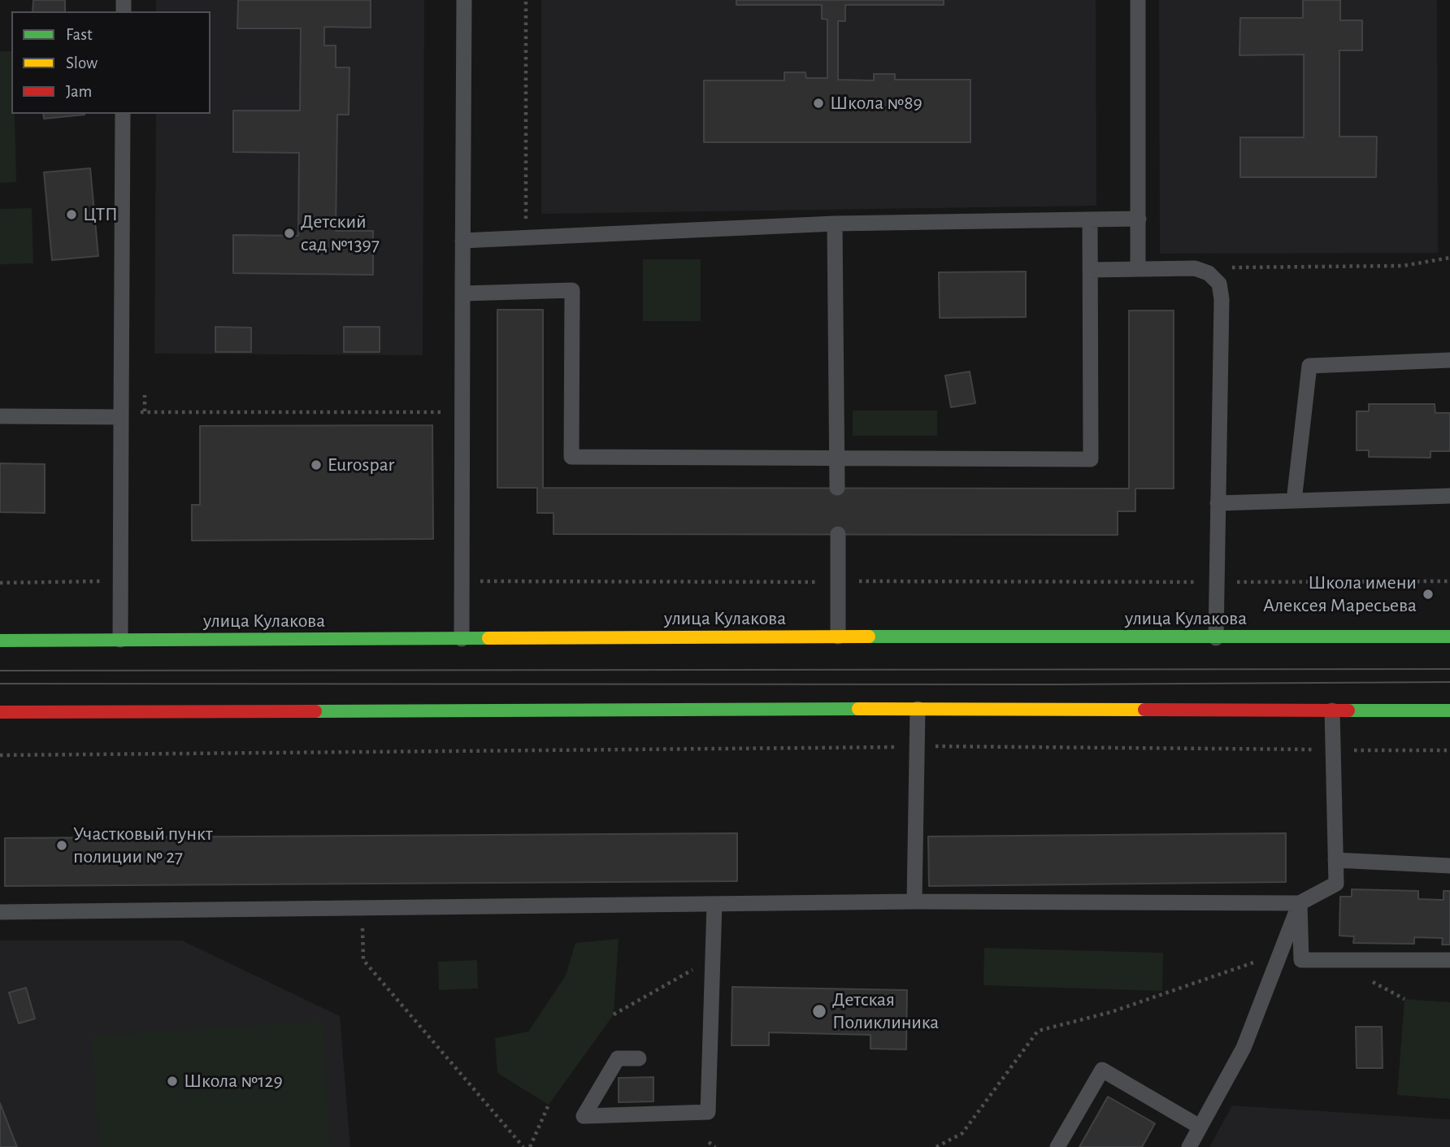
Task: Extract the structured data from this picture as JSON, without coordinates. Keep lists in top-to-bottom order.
{
  "streets": {
    "main road": ["улица Кулакова"]
  },
  "places": [
    "Школа №89",
    "ЦТП",
    "Детский сад №1397",
    "Eurospar",
    "Школа имени Алексея Маресьева",
    "Участковый пункт полиции № 27",
    "Детская Поликлиника",
    "Школа №129"
  ],
  "legend": ["Fast", "Slow", "Jam"]
}
